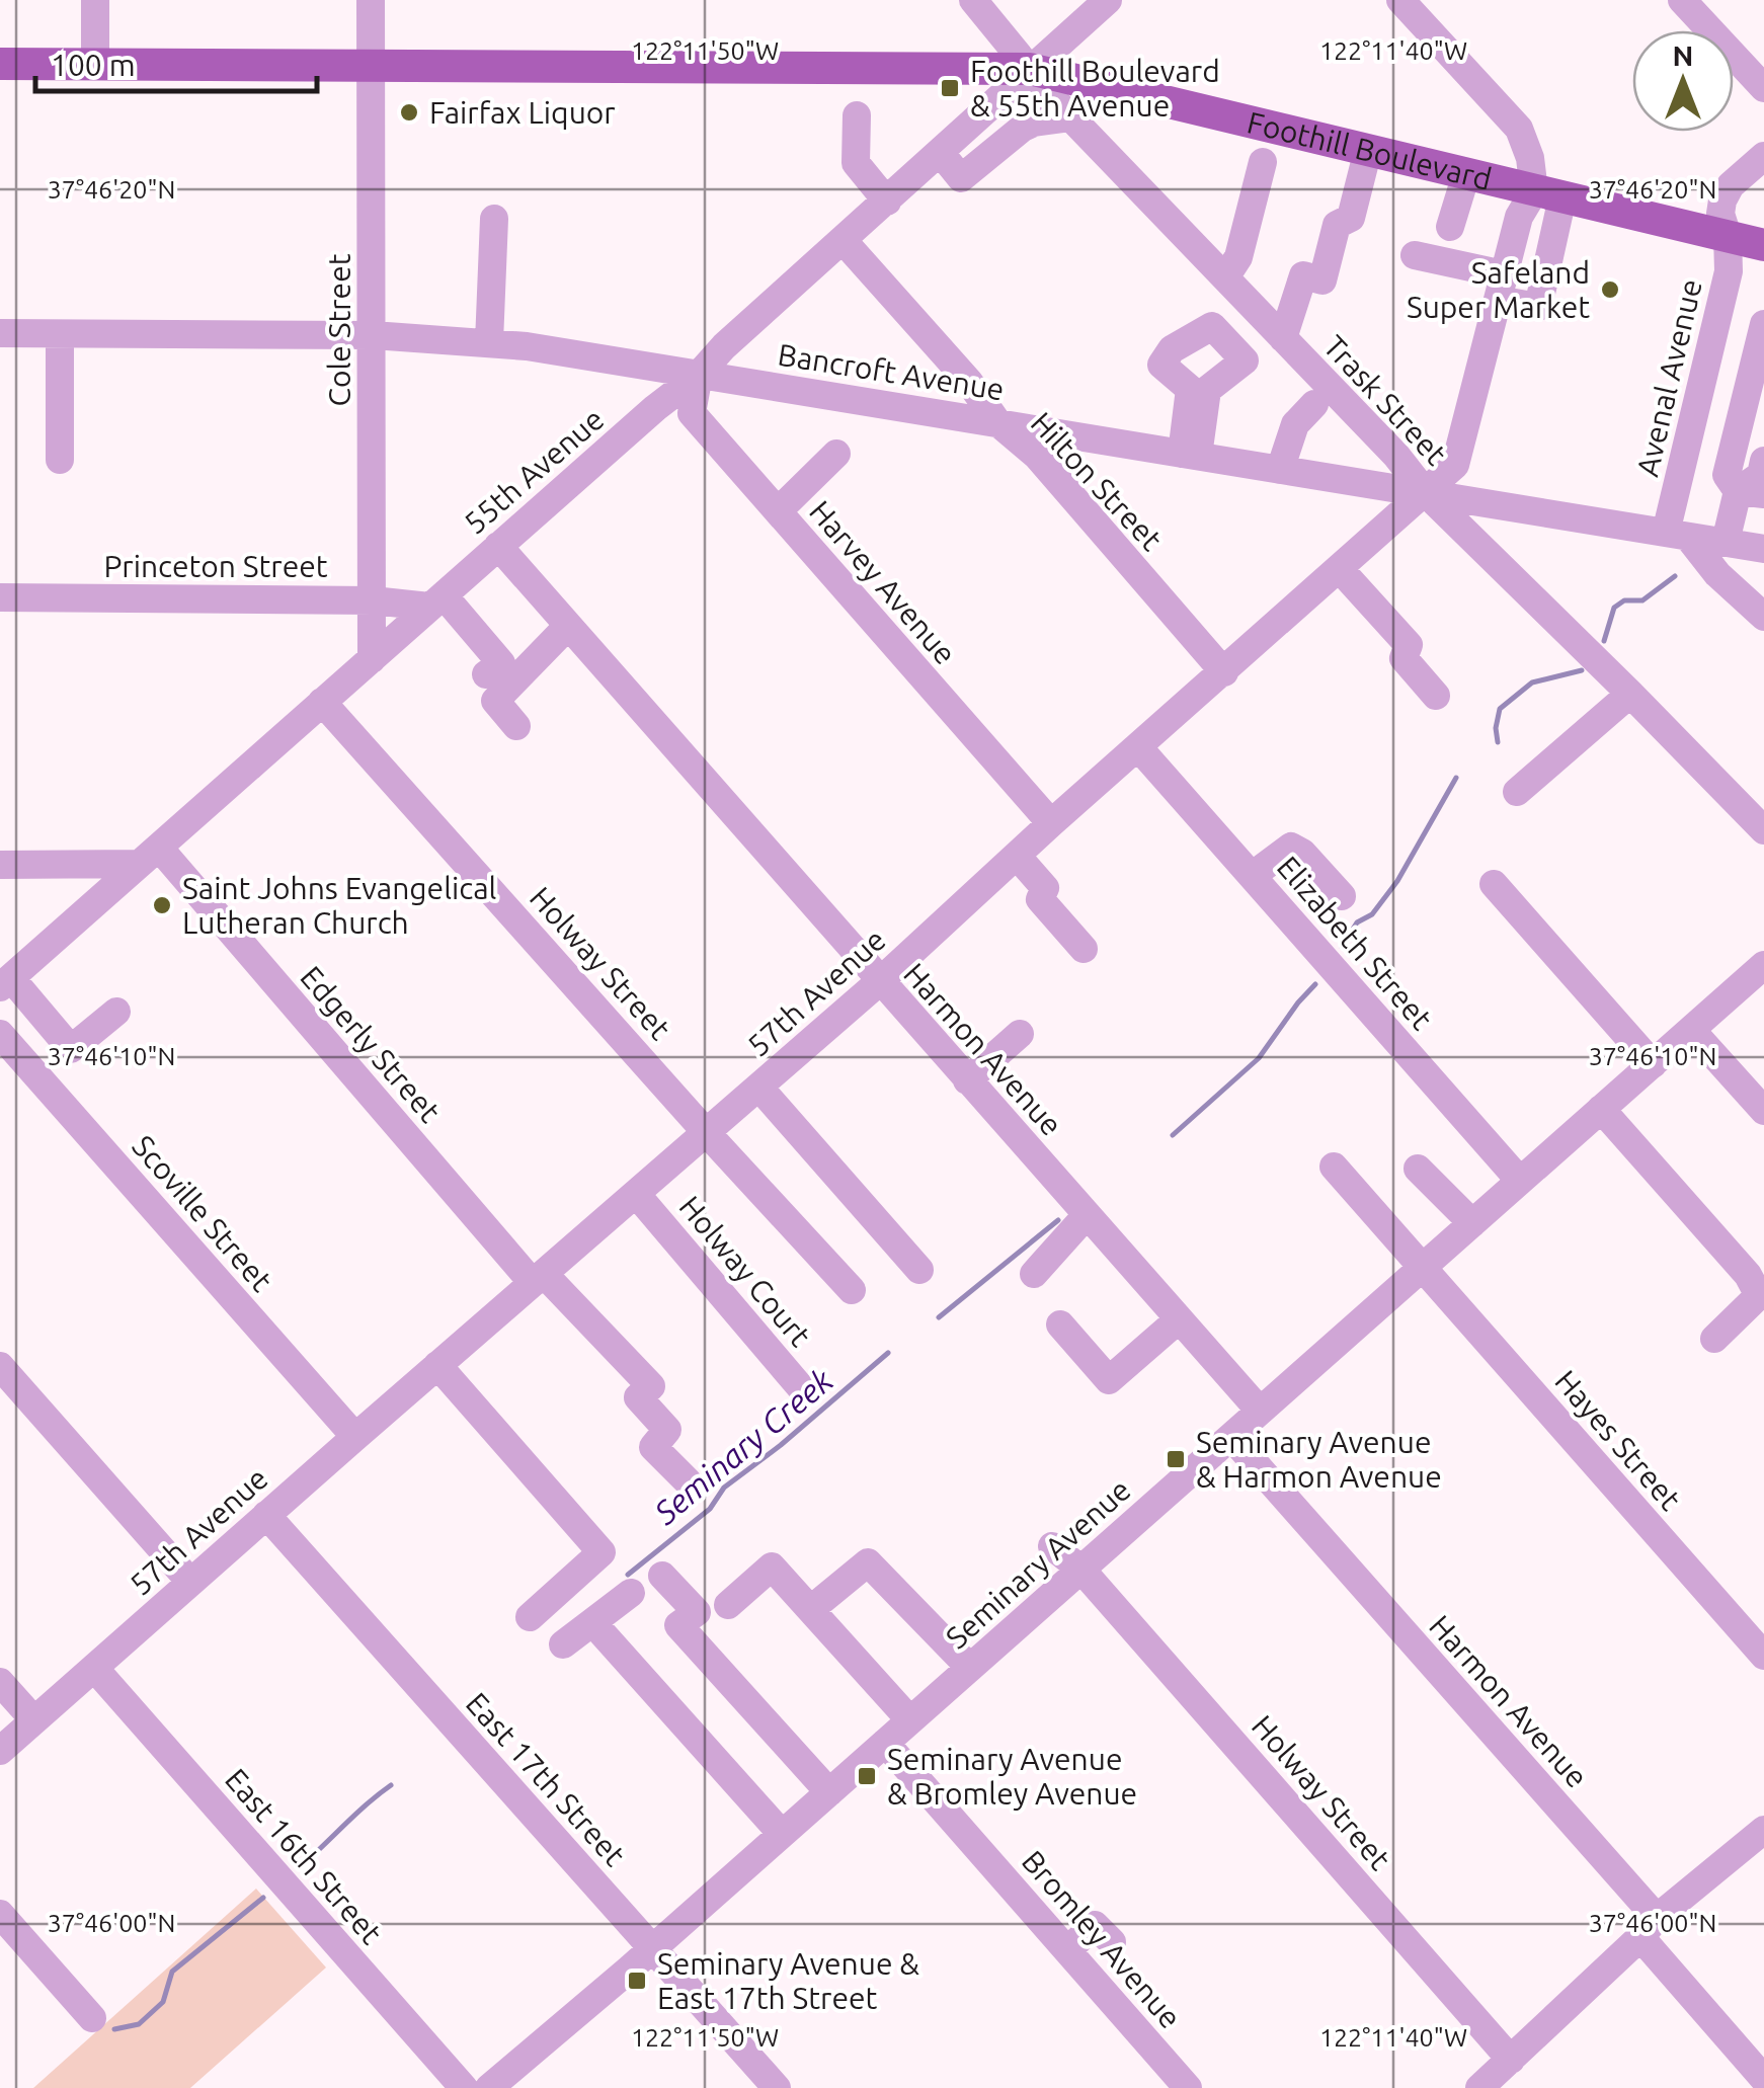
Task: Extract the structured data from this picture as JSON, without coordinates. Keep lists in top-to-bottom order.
{
  "streets": {
    "main road": ["Foothill Boulevard"],
    "street": [
      "Cole Street",
      "Bancroft Avenue",
      "Avenal Avenue",
      "Trask Street",
      "55th Avenue",
      "Hilton Street",
      "Princeton Street",
      "Harvey Avenue",
      "Elizabeth Street",
      "Holway Street",
      "57th Avenue",
      "Edgerly Street",
      "Harmon Avenue",
      "Scoville Street",
      "Holway Court",
      "Hayes Street",
      "Seminary Avenue",
      "East 17th Street",
      "East 16th Street",
      "Bromley Avenue"
    ]
  },
  "crossings": [
    ["Foothill Boulevard", "Cole Street"],
    ["Foothill Boulevard", "Avenal Avenue"],
    ["Foothill Boulevard", "Trask Street"],
    ["Foothill Boulevard", "55th Avenue"],
    ["Foothill Boulevard", "57th Avenue"],
    ["Cole Street", "Bancroft Avenue"],
    ["Cole Street", "55th Avenue"],
    ["Cole Street", "Princeton Street"],
    ["Bancroft Avenue", "Avenal Avenue"],
    ["Bancroft Avenue", "Trask Street"],
    ["Bancroft Avenue", "55th Avenue"],
    ["Bancroft Avenue", "Hilton Street"],
    ["Bancroft Avenue", "Harvey Avenue"],
    ["Bancroft Avenue", "57th Avenue"],
    ["Trask Street", "55th Avenue"],
    ["Trask Street", "57th Avenue"],
    ["55th Avenue", "Hilton Street"],
    ["55th Avenue", "Princeton Street"],
    ["55th Avenue", "Harvey Avenue"],
    ["55th Avenue", "Holway Street"],
    ["55th Avenue", "Edgerly Street"],
    ["55th Avenue", "Harmon Avenue"],
    ["Hilton Street", "57th Avenue"],
    ["Harvey Avenue", "57th Avenue"],
    ["Elizabeth Street", "57th Avenue"],
    ["Elizabeth Street", "Seminary Avenue"],
    ["Holway Street", "57th Avenue"],
    ["Holway Street", "Seminary Avenue"],
    ["57th Avenue", "Edgerly Street"],
    ["57th Avenue", "Harmon Avenue"],
    ["57th Avenue", "Scoville Street"],
    ["57th Avenue", "Holway Court"],
    ["57th Avenue", "East 17th Street"],
    ["57th Avenue", "East 16th Street"],
    ["Harmon Avenue", "Seminary Avenue"],
    ["Hayes Street", "Seminary Avenue"],
    ["Seminary Avenue", "East 17th Street"],
    ["Seminary Avenue", "Bromley Avenue"]
  ],
  "water": ["Seminary Creek"],
  "places": {
    "transit": [
      "Foothill Boulevard & 55th Avenue",
      "Seminary Avenue & Harmon Avenue",
      "Seminary Avenue & Bromley Avenue",
      "Seminary Avenue & East 17th Street"
    ],
    "other": ["Fairfax Liquor", "Safeland Super Market", "Saint Johns Evangelical Lutheran Church"]
  },
  "scale_bar": "100 m",
  "north": "top",
  "coordinates": [
    "122°11'50\"W",
    "122°11'40\"W",
    "37°46'20\"N",
    "37°46'10\"N",
    "37°46'00\"N"
  ]
}
